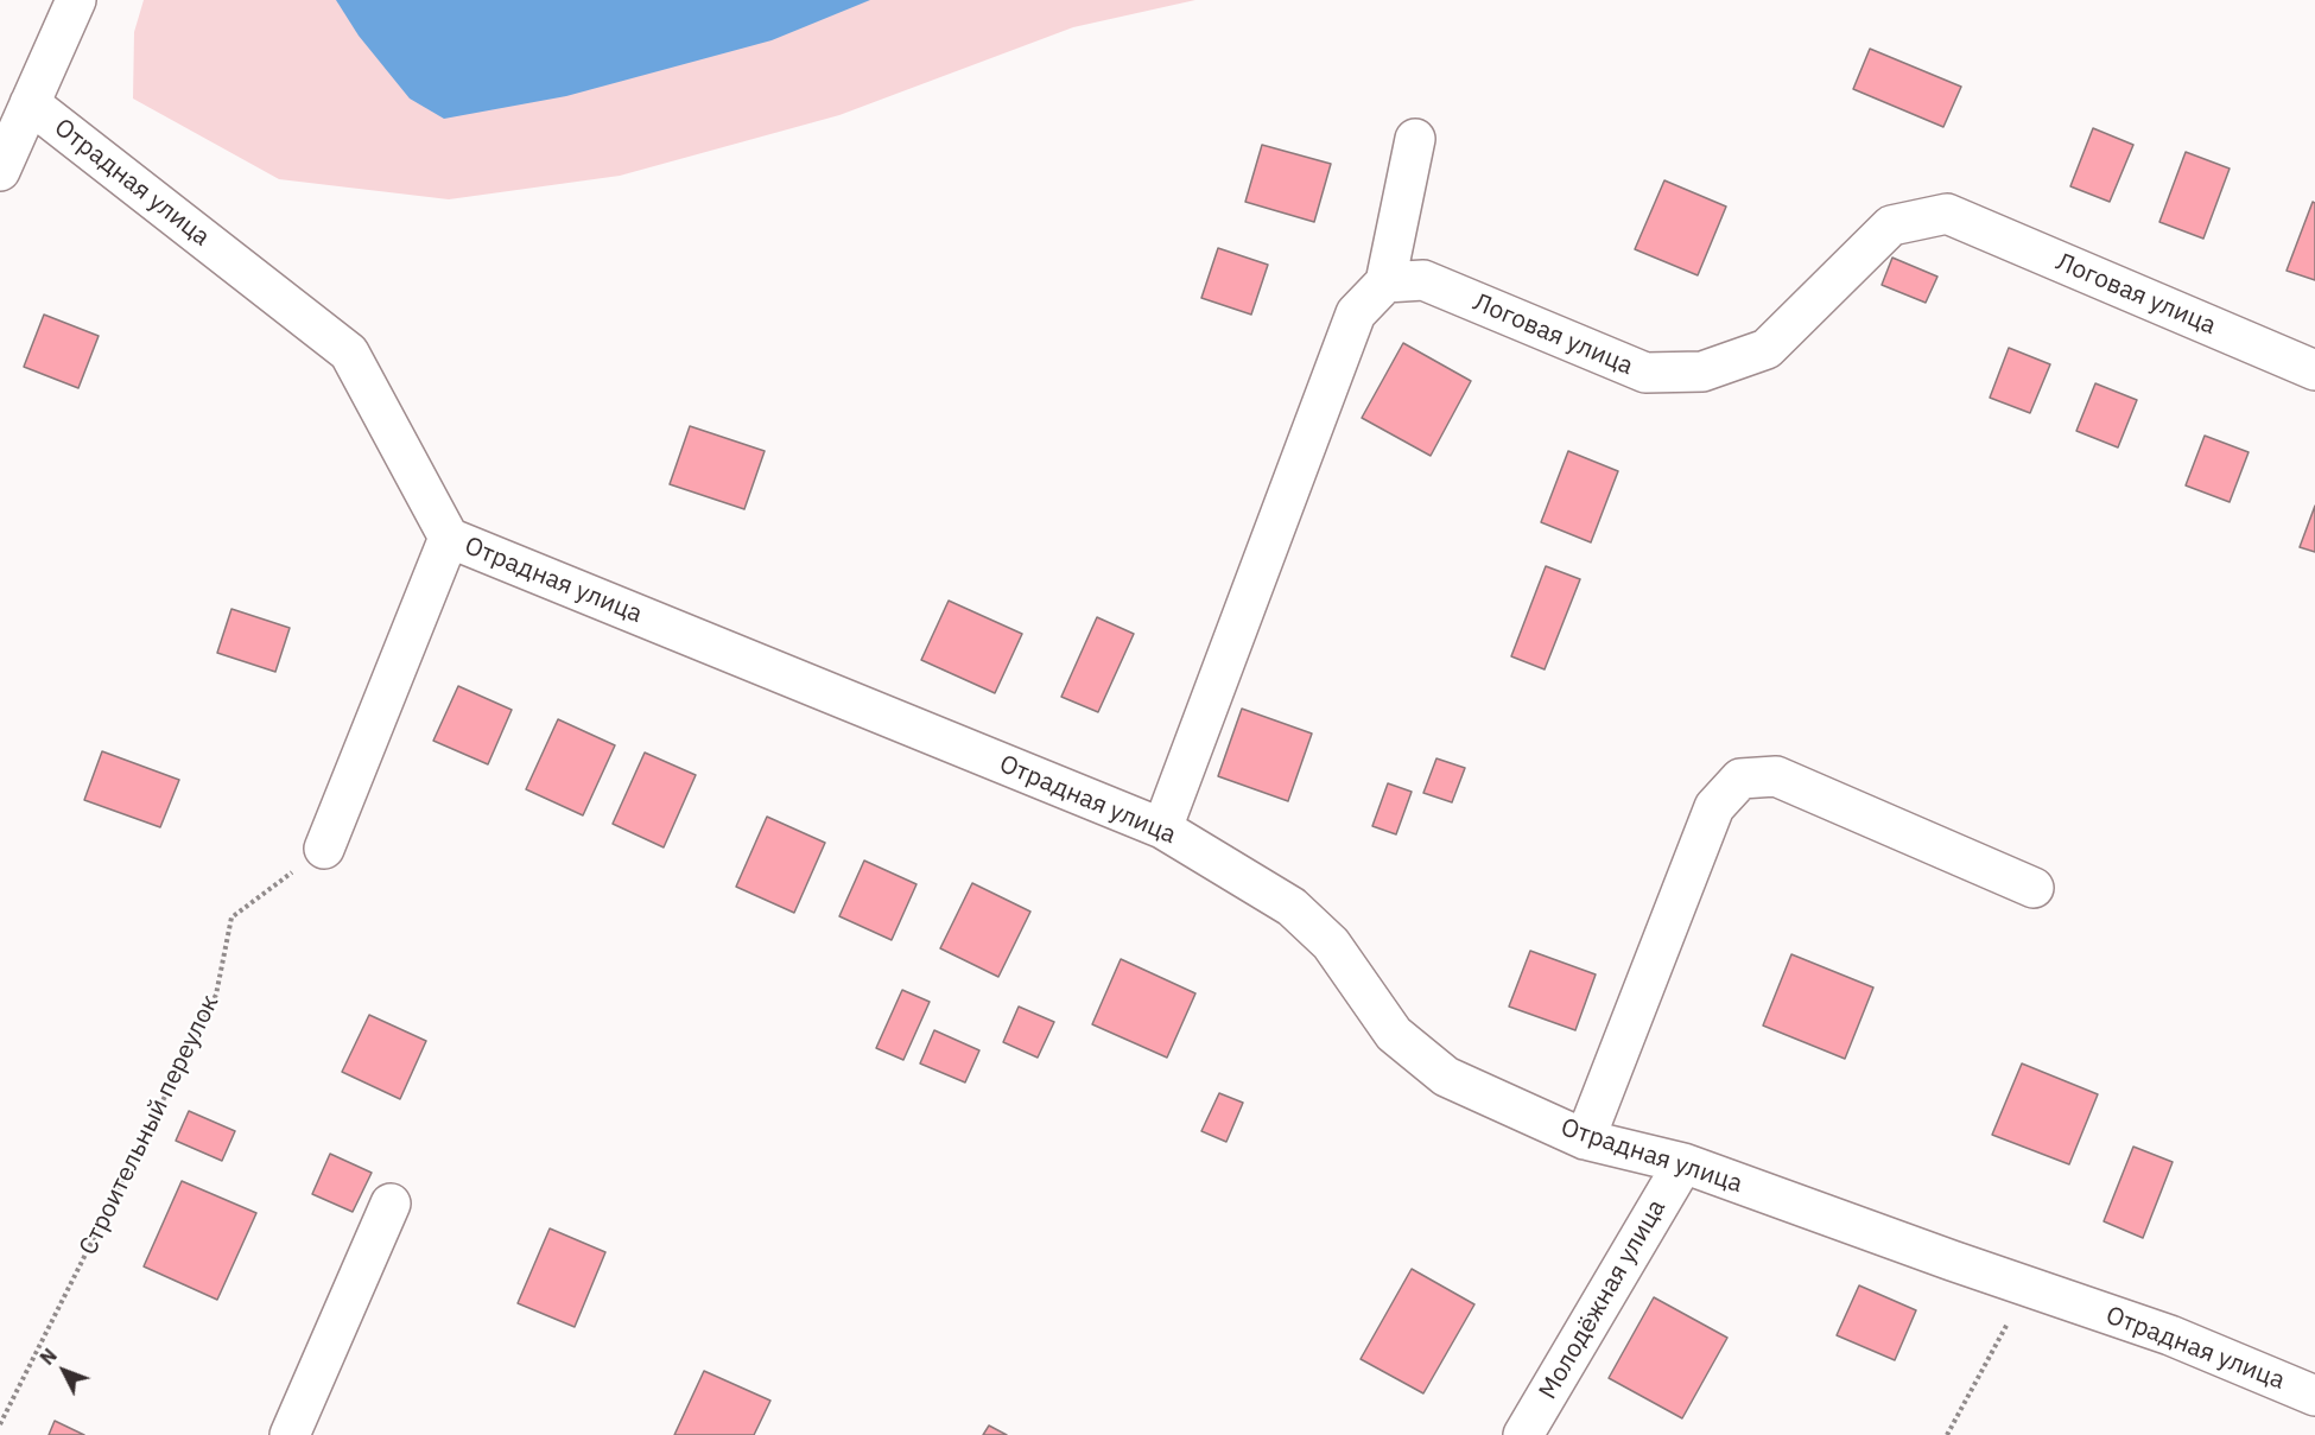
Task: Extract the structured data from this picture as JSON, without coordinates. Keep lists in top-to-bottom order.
{
  "streets": {
    "street": ["Отрадная улица", "Логовая улица", "Молодёжная улица"],
    "path": ["Строительный переулок"]
  },
  "crossings": [
    ["Отрадная улица", "Молодёжная улица"]
  ],
  "north": "top left"
}
